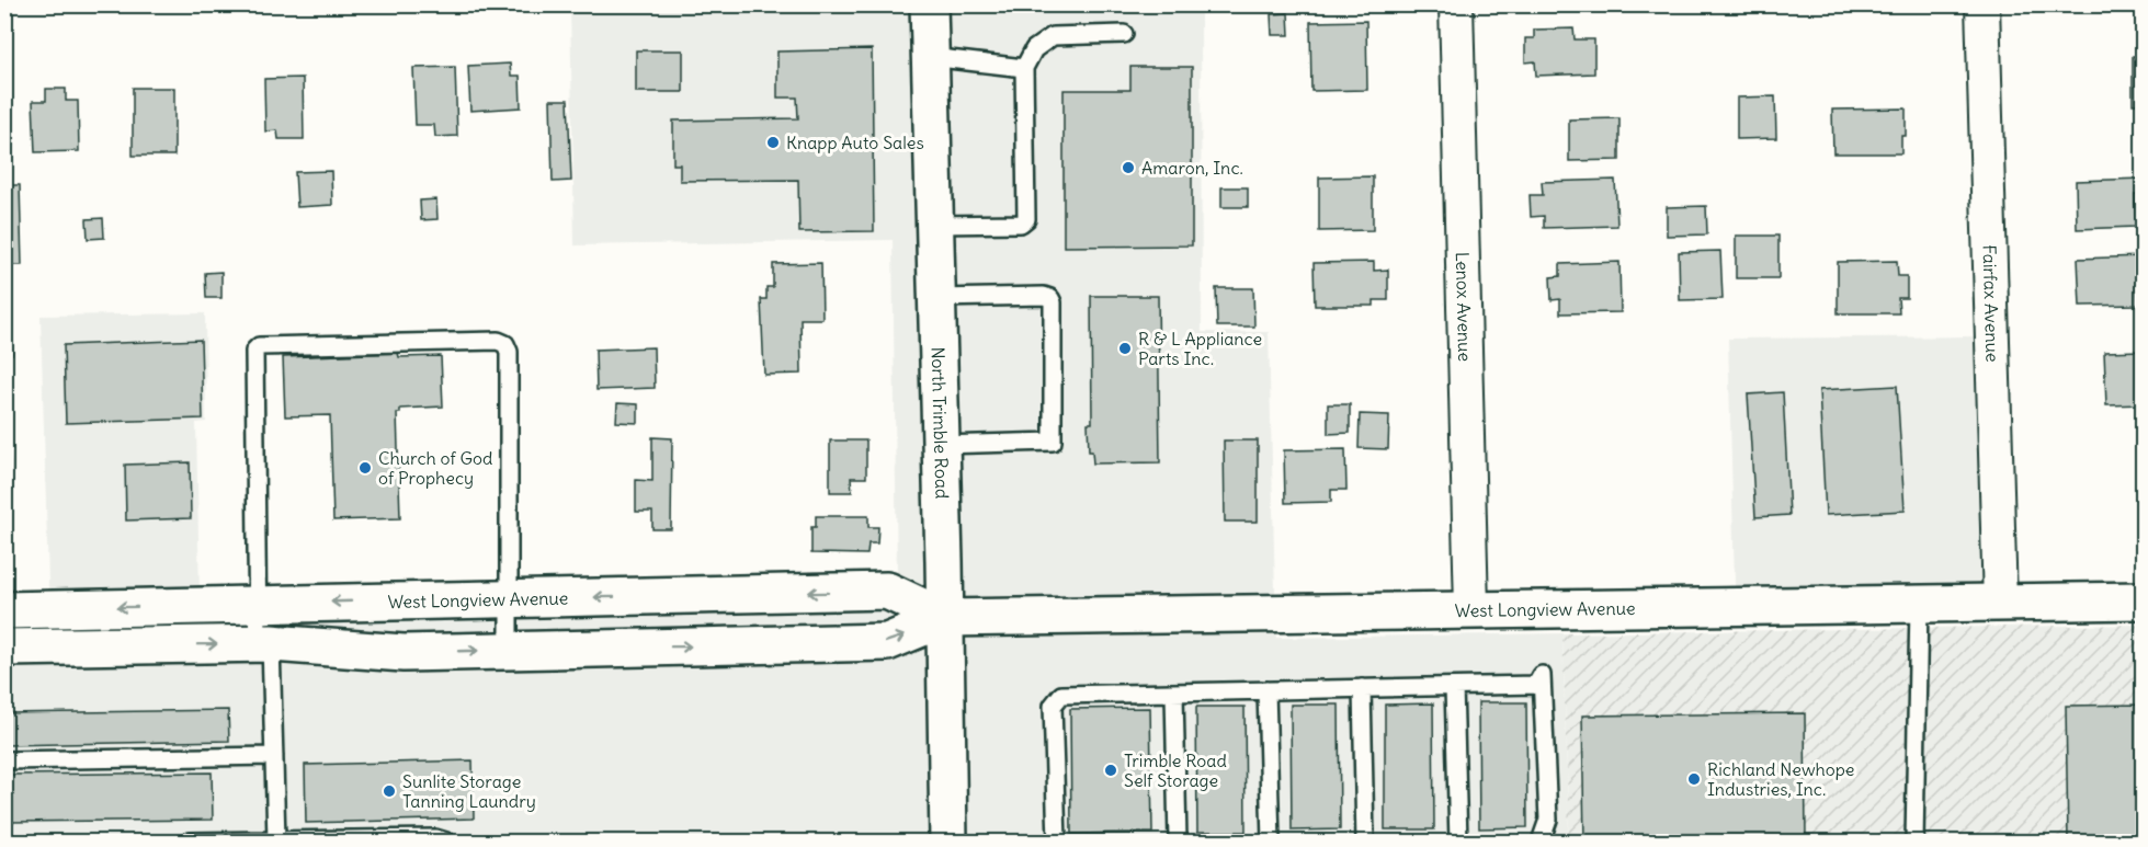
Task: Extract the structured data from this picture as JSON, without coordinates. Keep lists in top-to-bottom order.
{
  "streets": {
    "street": [
      "Fairfax Avenue",
      "Lenox Avenue",
      "North Trimble Road",
      "West Longview Avenue"
    ]
  },
  "crossings": [
    ["Fairfax Avenue", "West Longview Avenue"],
    ["Lenox Avenue", "West Longview Avenue"],
    ["North Trimble Road", "West Longview Avenue"]
  ],
  "places": [
    "Knapp Auto Sales",
    "Amaron, Inc.",
    "R & L Appliance Parts Inc.",
    "Church of God of Prophecy",
    "Trimble Road Self Storage",
    "Richland Newhope Industries, Inc.",
    "Sunlite Storage Tanning Laundry"
  ]
}
